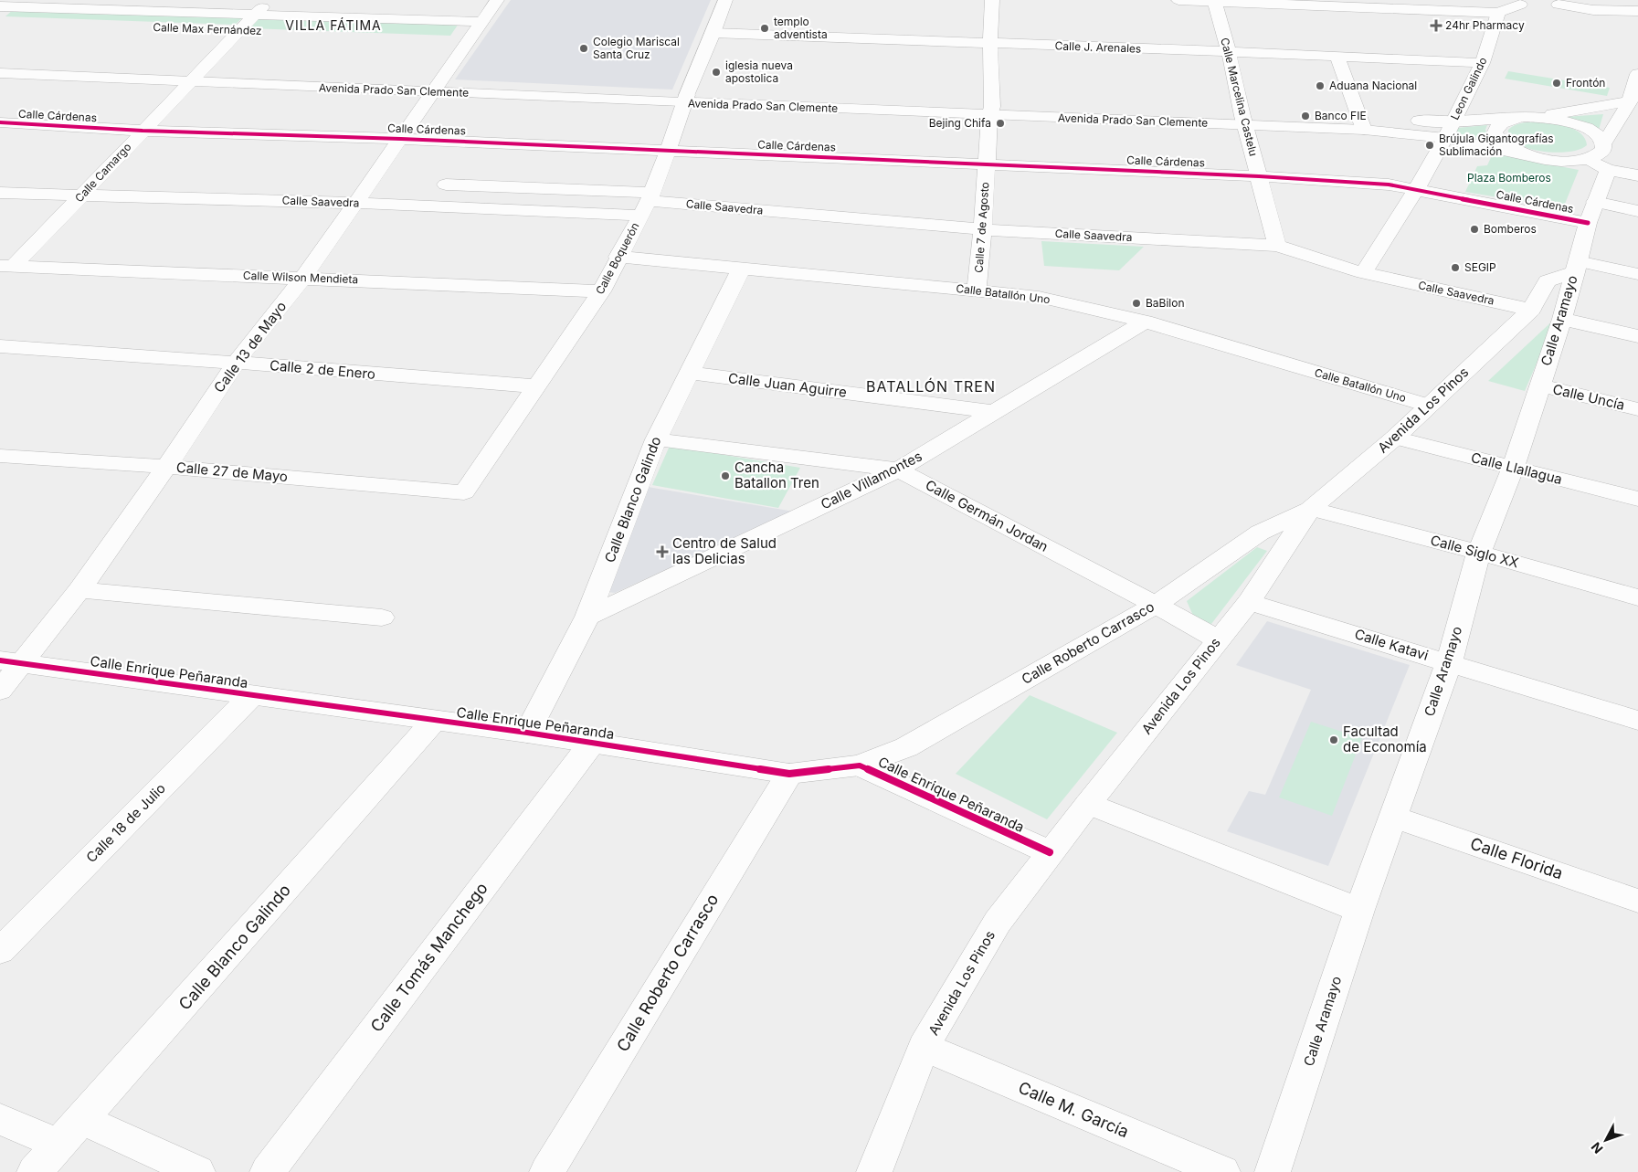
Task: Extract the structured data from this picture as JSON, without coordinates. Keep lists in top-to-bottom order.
{
  "streets": {
    "street": [
      "Calle Max Fernández",
      "Calle J. Arenales",
      "Leon Galindo",
      "Avenida Prado San Clemente",
      "Calle Marcelina Castelu",
      "Calle Cárdenas",
      "Calle Camargo",
      "Calle Saavedra",
      "Calle 7 de Agosto",
      "Calle Boquerón",
      "Calle Wilson Mendieta",
      "Calle Batallón Uno",
      "Calle Aramayo",
      "Calle 13 de Mayo",
      "Calle 2 de Enero",
      "Calle Juan Aguirre",
      "Calle Uncía",
      "Avenida Los Pinos",
      "Calle Llallagua",
      "Calle 27 de Mayo",
      "Calle Villamontes",
      "Calle Blanco Galindo",
      "Calle Germán Jordan",
      "Calle Siglo XX",
      "Calle Roberto Carrasco",
      "Calle Katavi",
      "Calle Enrique Peñaranda",
      "Calle 18 de Julio",
      "Calle Florida",
      "Calle Tomás Manchego",
      "Calle M. García"
    ]
  },
  "crossings": [
    ["Calle Max Fernández", "Calle Camargo"],
    ["Calle J. Arenales", "Leon Galindo"],
    ["Calle J. Arenales", "Calle Marcelina Castelu"],
    ["Calle J. Arenales", "Calle 7 de Agosto"],
    ["Calle J. Arenales", "Calle Boquerón"],
    ["Leon Galindo", "Avenida Prado San Clemente"],
    ["Leon Galindo", "Calle Cárdenas"],
    ["Leon Galindo", "Calle Saavedra"],
    ["Avenida Prado San Clemente", "Calle Marcelina Castelu"],
    ["Avenida Prado San Clemente", "Calle Camargo"],
    ["Avenida Prado San Clemente", "Calle 7 de Agosto"],
    ["Avenida Prado San Clemente", "Calle Boquerón"],
    ["Avenida Prado San Clemente", "Calle 13 de Mayo"],
    ["Calle Marcelina Castelu", "Calle Cárdenas"],
    ["Calle Marcelina Castelu", "Calle Saavedra"],
    ["Calle Cárdenas", "Calle Camargo"],
    ["Calle Cárdenas", "Calle 7 de Agosto"],
    ["Calle Cárdenas", "Calle Boquerón"],
    ["Calle Cárdenas", "Calle Aramayo"],
    ["Calle Cárdenas", "Calle 13 de Mayo"],
    ["Calle Camargo", "Calle Saavedra"],
    ["Calle Camargo", "Calle Wilson Mendieta"],
    ["Calle Saavedra", "Calle 7 de Agosto"],
    ["Calle Saavedra", "Calle Boquerón"],
    ["Calle Saavedra", "Calle 13 de Mayo"],
    ["Calle Saavedra", "Avenida Los Pinos"],
    ["Calle 7 de Agosto", "Calle Batallón Uno"],
    ["Calle Boquerón", "Calle Wilson Mendieta"],
    ["Calle Boquerón", "Calle Batallón Uno"],
    ["Calle Boquerón", "Calle 2 de Enero"],
    ["Calle Boquerón", "Calle 27 de Mayo"],
    ["Calle Wilson Mendieta", "Calle 13 de Mayo"],
    ["Calle Batallón Uno", "Avenida Los Pinos"],
    ["Calle Batallón Uno", "Calle Villamontes"],
    ["Calle Batallón Uno", "Calle Blanco Galindo"],
    ["Calle Aramayo", "Calle Uncía"],
    ["Calle Aramayo", "Avenida Los Pinos"],
    ["Calle Aramayo", "Calle Llallagua"],
    ["Calle Aramayo", "Calle Siglo XX"],
    ["Calle Aramayo", "Calle Katavi"],
    ["Calle Aramayo", "Calle Florida"],
    ["Calle 13 de Mayo", "Calle 2 de Enero"],
    ["Calle 13 de Mayo", "Calle 27 de Mayo"],
    ["Calle 13 de Mayo", "Calle Enrique Peñaranda"],
    ["Calle Juan Aguirre", "Calle Villamontes"],
    ["Calle Juan Aguirre", "Calle Blanco Galindo"],
    ["Avenida Los Pinos", "Calle Llallagua"],
    ["Avenida Los Pinos", "Calle Germán Jordan"],
    ["Avenida Los Pinos", "Calle Siglo XX"],
    ["Avenida Los Pinos", "Calle Roberto Carrasco"],
    ["Avenida Los Pinos", "Calle Katavi"],
    ["Avenida Los Pinos", "Calle Enrique Peñaranda"],
    ["Avenida Los Pinos", "Calle M. García"],
    ["Calle Villamontes", "Calle Blanco Galindo"],
    ["Calle Villamontes", "Calle Germán Jordan"],
    ["Calle Blanco Galindo", "Calle Germán Jordan"],
    ["Calle Blanco Galindo", "Calle Enrique Peñaranda"],
    ["Calle Germán Jordan", "Calle Roberto Carrasco"],
    ["Calle Siglo XX", "Calle Roberto Carrasco"],
    ["Calle Roberto Carrasco", "Calle Enrique Peñaranda"],
    ["Calle Enrique Peñaranda", "Calle 18 de Julio"],
    ["Calle Enrique Peñaranda", "Calle Tomás Manchego"]
  ],
  "districts": ["VILLA FÁTIMA", "BATALLÓN TREN"],
  "parks": ["Plaza Bomberos"],
  "places": {
    "health": ["24hr Pharmacy", "Centro de Salud las Delicias"],
    "other": [
      "templo adventista",
      "Colegio Mariscal Santa Cruz",
      "iglesia nueva apostolica",
      "Frontón",
      "Aduana Nacional",
      "Banco FIE",
      "Bejing Chifa",
      "Brújula Gigantografías Sublimación",
      "Bomberos",
      "SEGIP",
      "BaBilon",
      "Cancha Batallon Tren",
      "Facultad de Economía"
    ]
  },
  "north": "bottom left"
}
